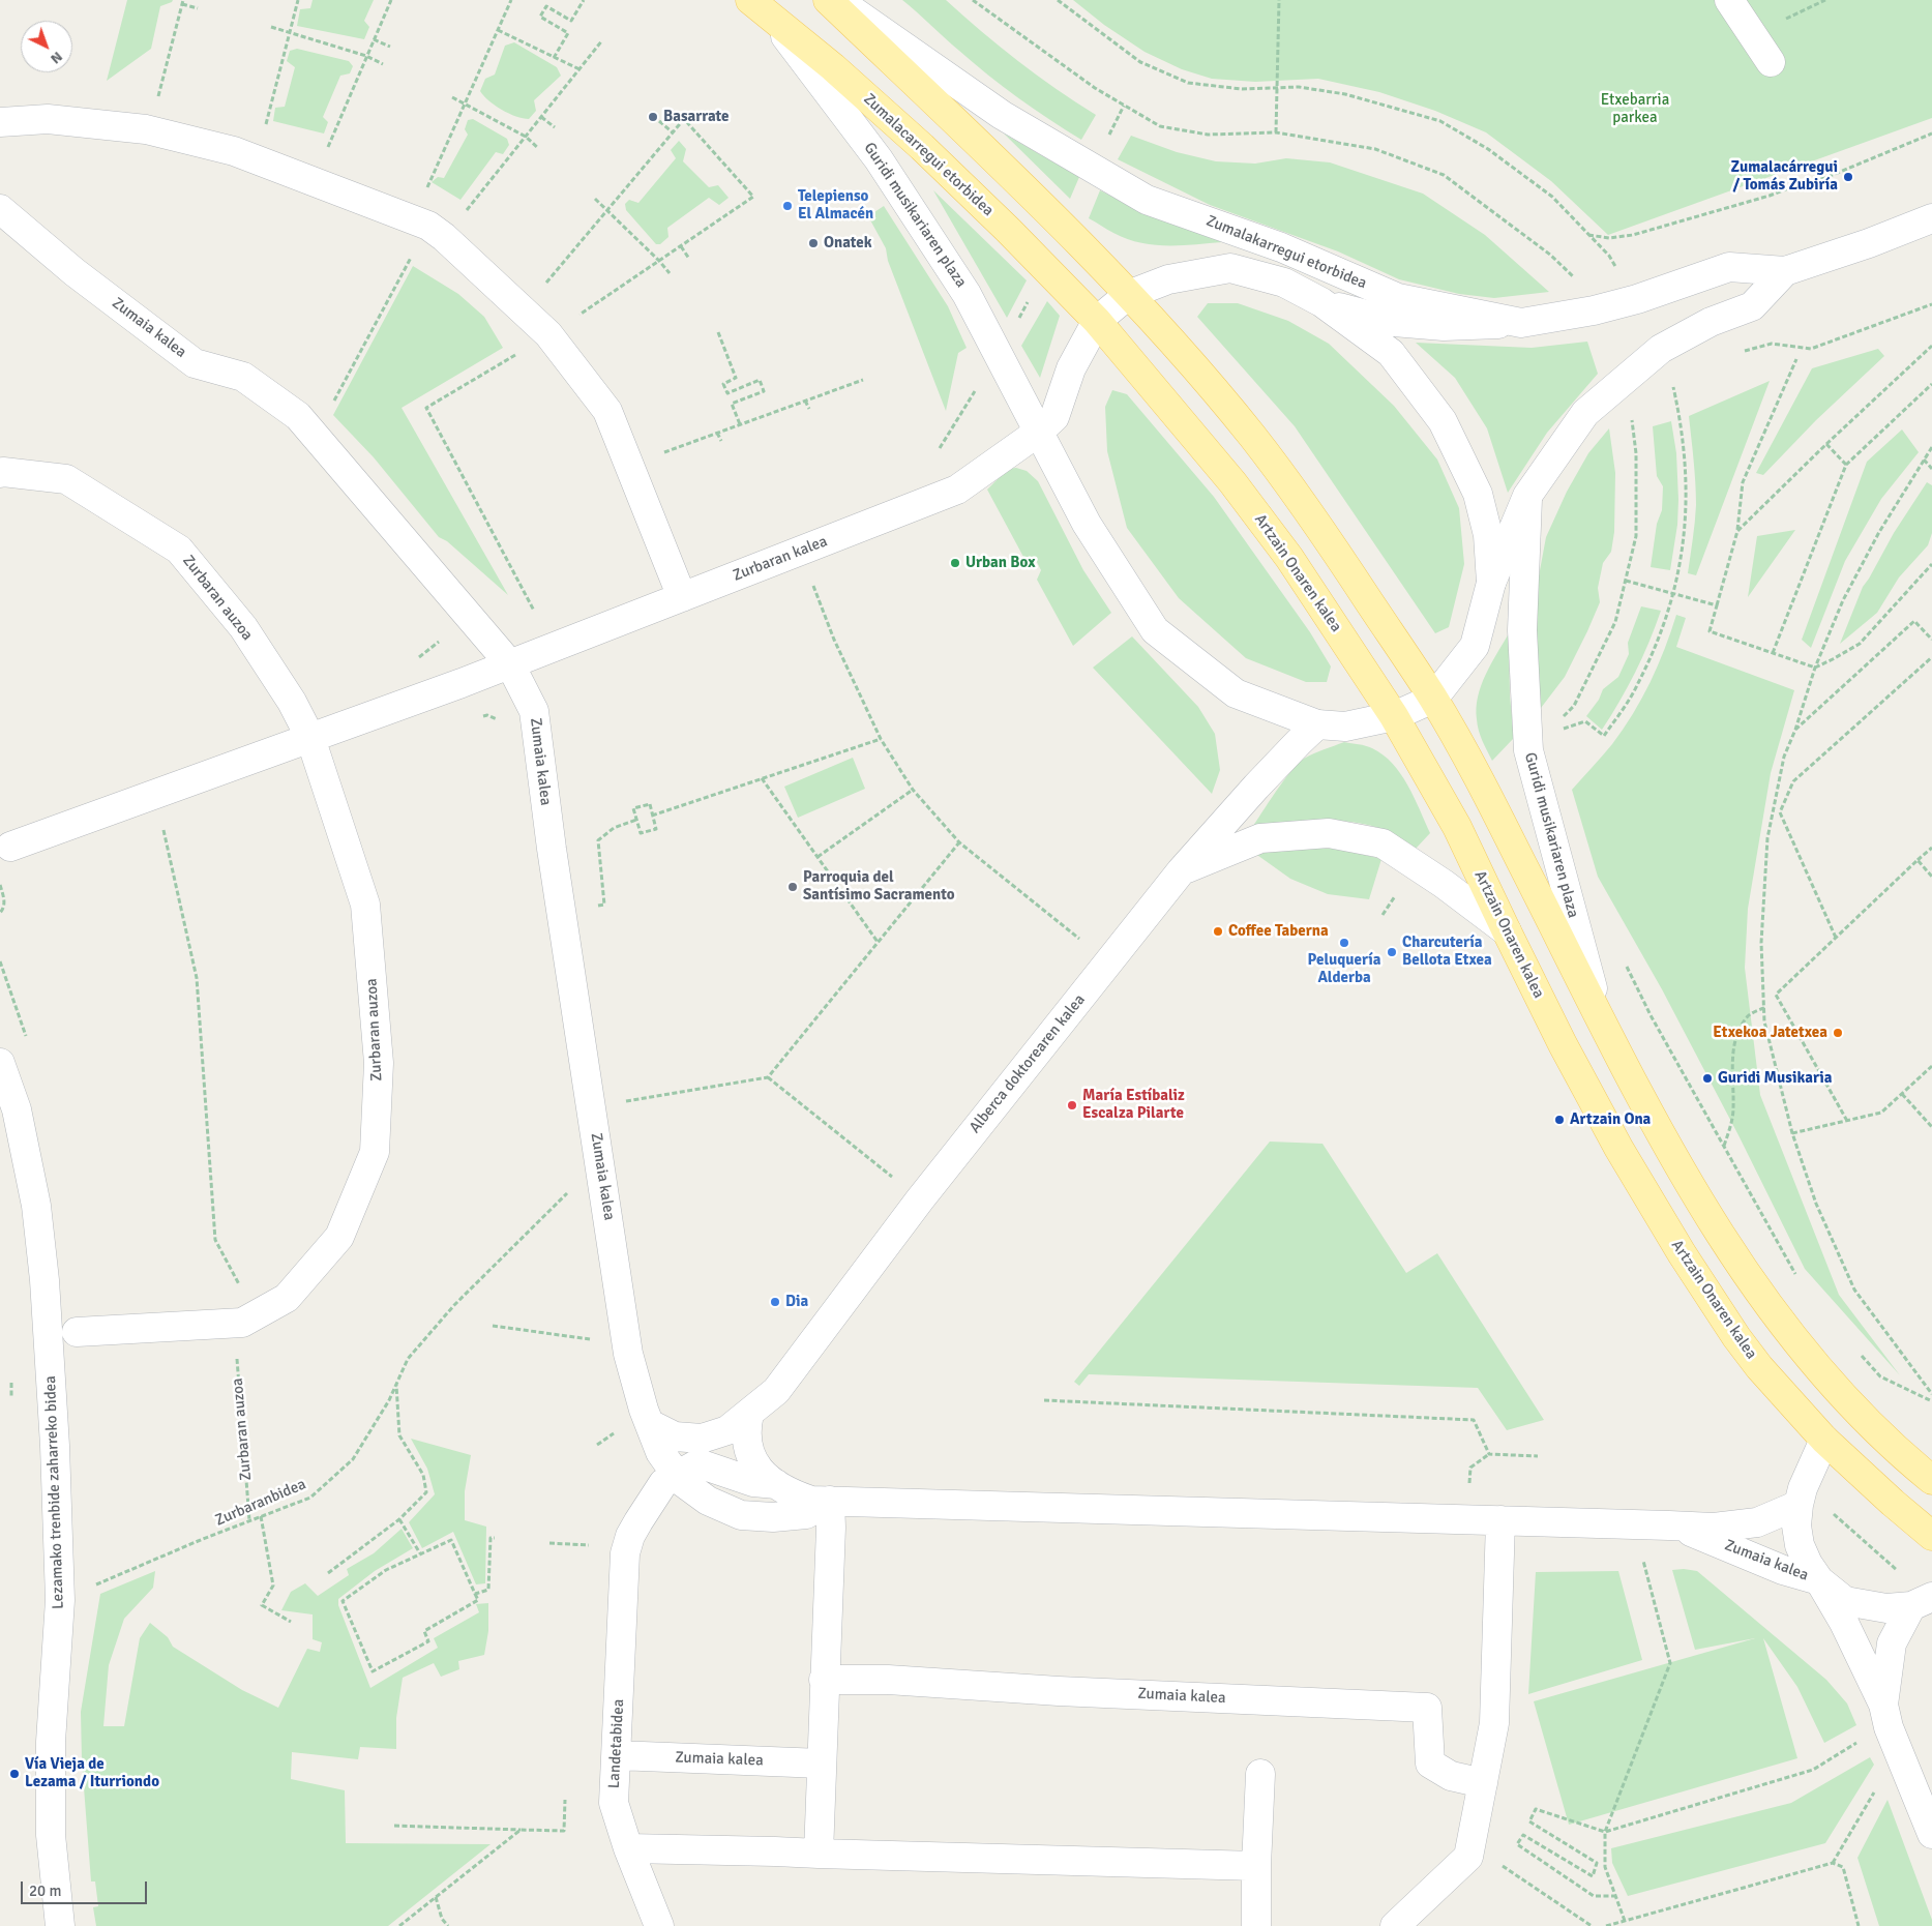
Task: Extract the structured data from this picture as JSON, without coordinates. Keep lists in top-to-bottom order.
{
  "streets": {
    "main road": ["Zumalacarregui etorbidea", "Artzain Onaren kalea"],
    "street": [
      "Guridi musikariaren plaza",
      "Zumalakarregui etorbidea",
      "Zumaia kalea",
      "Zurbaran kalea",
      "Zurbaran auzoa",
      "Alberca doktorearen kalea",
      "Lezamako trenbide zaharreko bidea",
      "Landetabidea"
    ],
    "path": ["Zurbaranbidea"]
  },
  "crossings": [
    ["Zumalacarregui etorbidea", "Guridi musikariaren plaza"],
    ["Zumalacarregui etorbidea", "Artzain Onaren kalea"],
    ["Guridi musikariaren plaza", "Zumalakarregui etorbidea"],
    ["Guridi musikariaren plaza", "Zurbaran kalea"],
    ["Guridi musikariaren plaza", "Artzain Onaren kalea"],
    ["Guridi musikariaren plaza", "Alberca doktorearen kalea"],
    ["Zumaia kalea", "Zurbaran kalea"],
    ["Zumaia kalea", "Alberca doktorearen kalea"],
    ["Zumaia kalea", "Landetabidea"],
    ["Zurbaran auzoa", "Zurbaranbidea"]
  ],
  "parks": ["Etxebarria parkea"],
  "places": [
    "Basarrate",
    "Zumalacárregui / Tomás Zubiría",
    "Telepienso El Almacén",
    "Onatek",
    "Urban Box",
    "Parroquia del Santísimo Sacramento",
    "Coffee Taberna",
    "Peluquería Alderba",
    "Charcutería Bellota Etxea",
    "Etxekoa Jatetxea",
    "Guridi Musikaria",
    "María Estíbaliz Escalza Pilarte",
    "Artzain Ona",
    "Dia",
    "Vía Vieja de Lezama / Iturriondo"
  ],
  "scale_bar": "20 m",
  "north": "bottom right"
}
